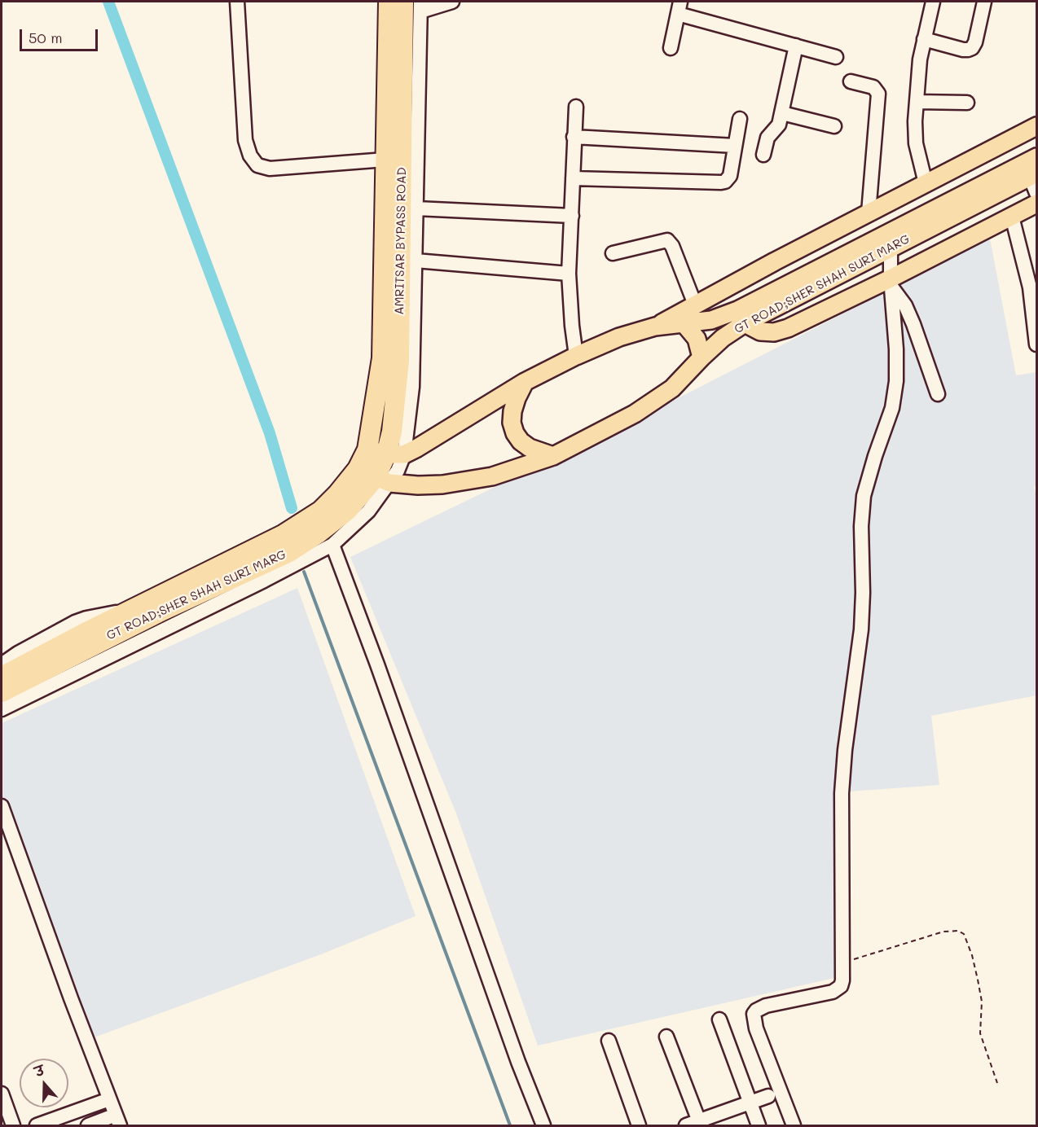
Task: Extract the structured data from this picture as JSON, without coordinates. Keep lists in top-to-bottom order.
{
  "streets": {
    "highway": ["AMRITSAR BYPASS ROAD", "GT ROAD;SHER SHAH SURI MARG"]
  },
  "crossings": [
    ["AMRITSAR BYPASS ROAD", "GT ROAD;SHER SHAH SURI MARG"]
  ],
  "scale_bar": "50 m",
  "north": "top"
}
